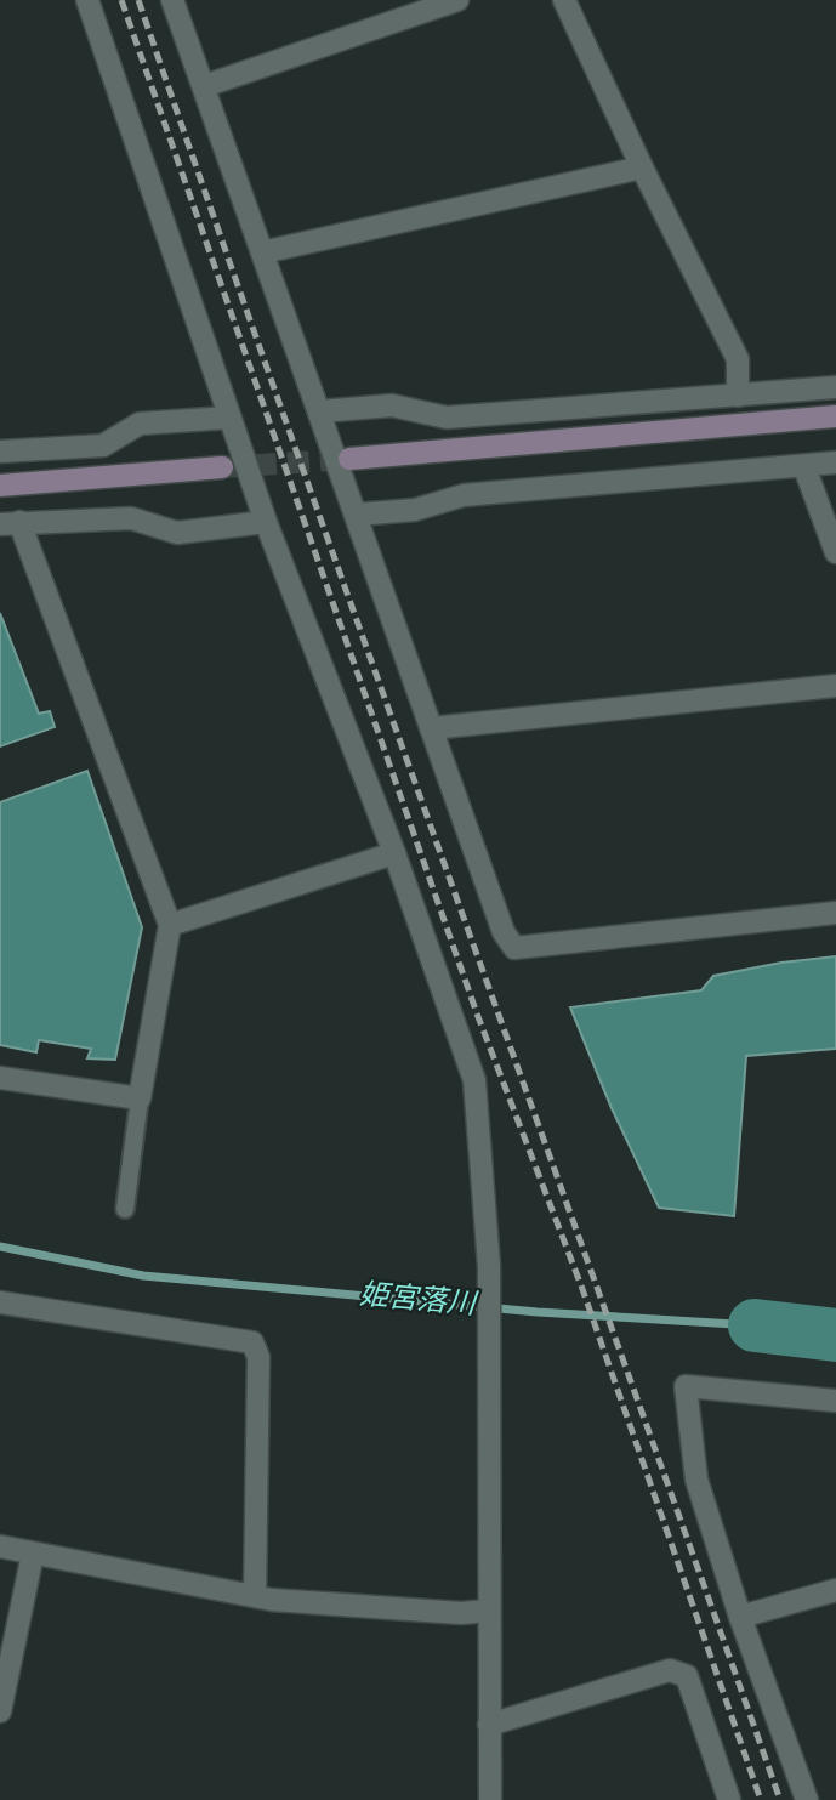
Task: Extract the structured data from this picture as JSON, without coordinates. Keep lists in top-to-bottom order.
{
  "water": ["姫宮落川"]
}
